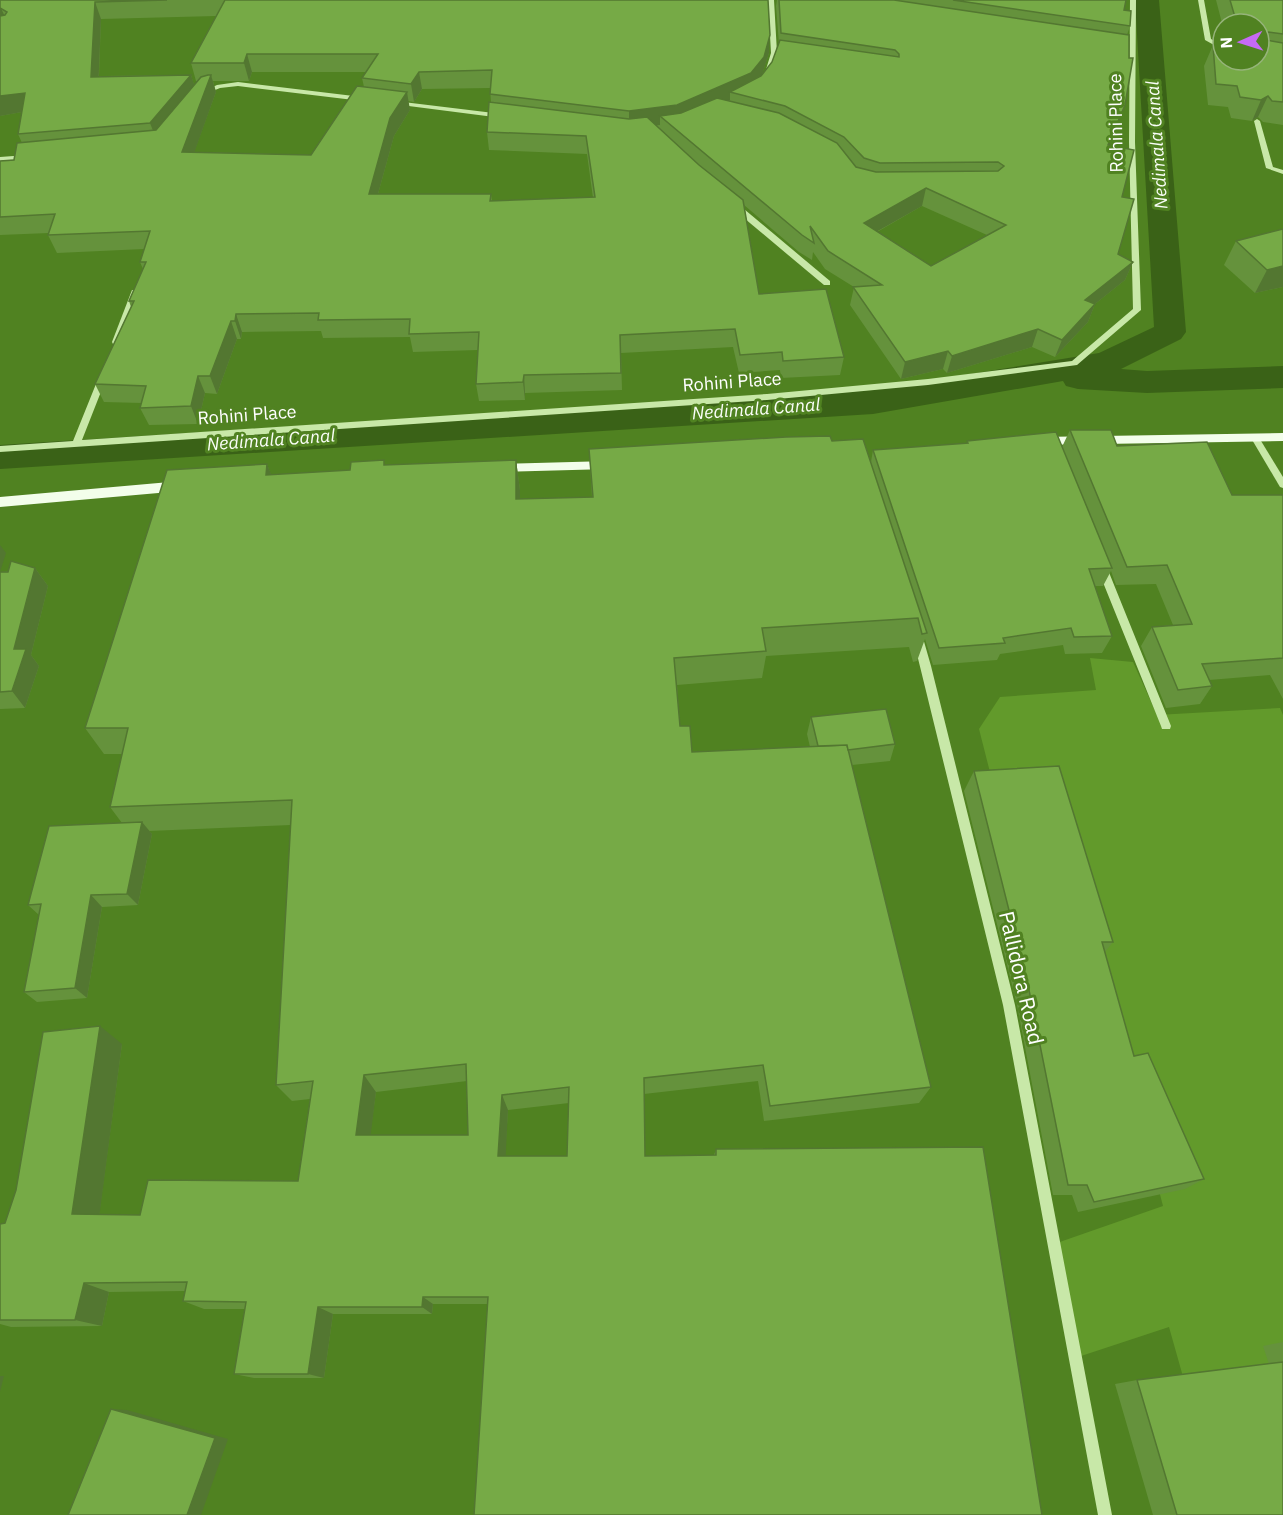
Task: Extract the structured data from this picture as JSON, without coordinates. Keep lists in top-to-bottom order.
{
  "streets": {
    "street": ["Rohini Place", "Pallidora Road"]
  },
  "water": ["Nedimala Canal"],
  "north": "left"
}
